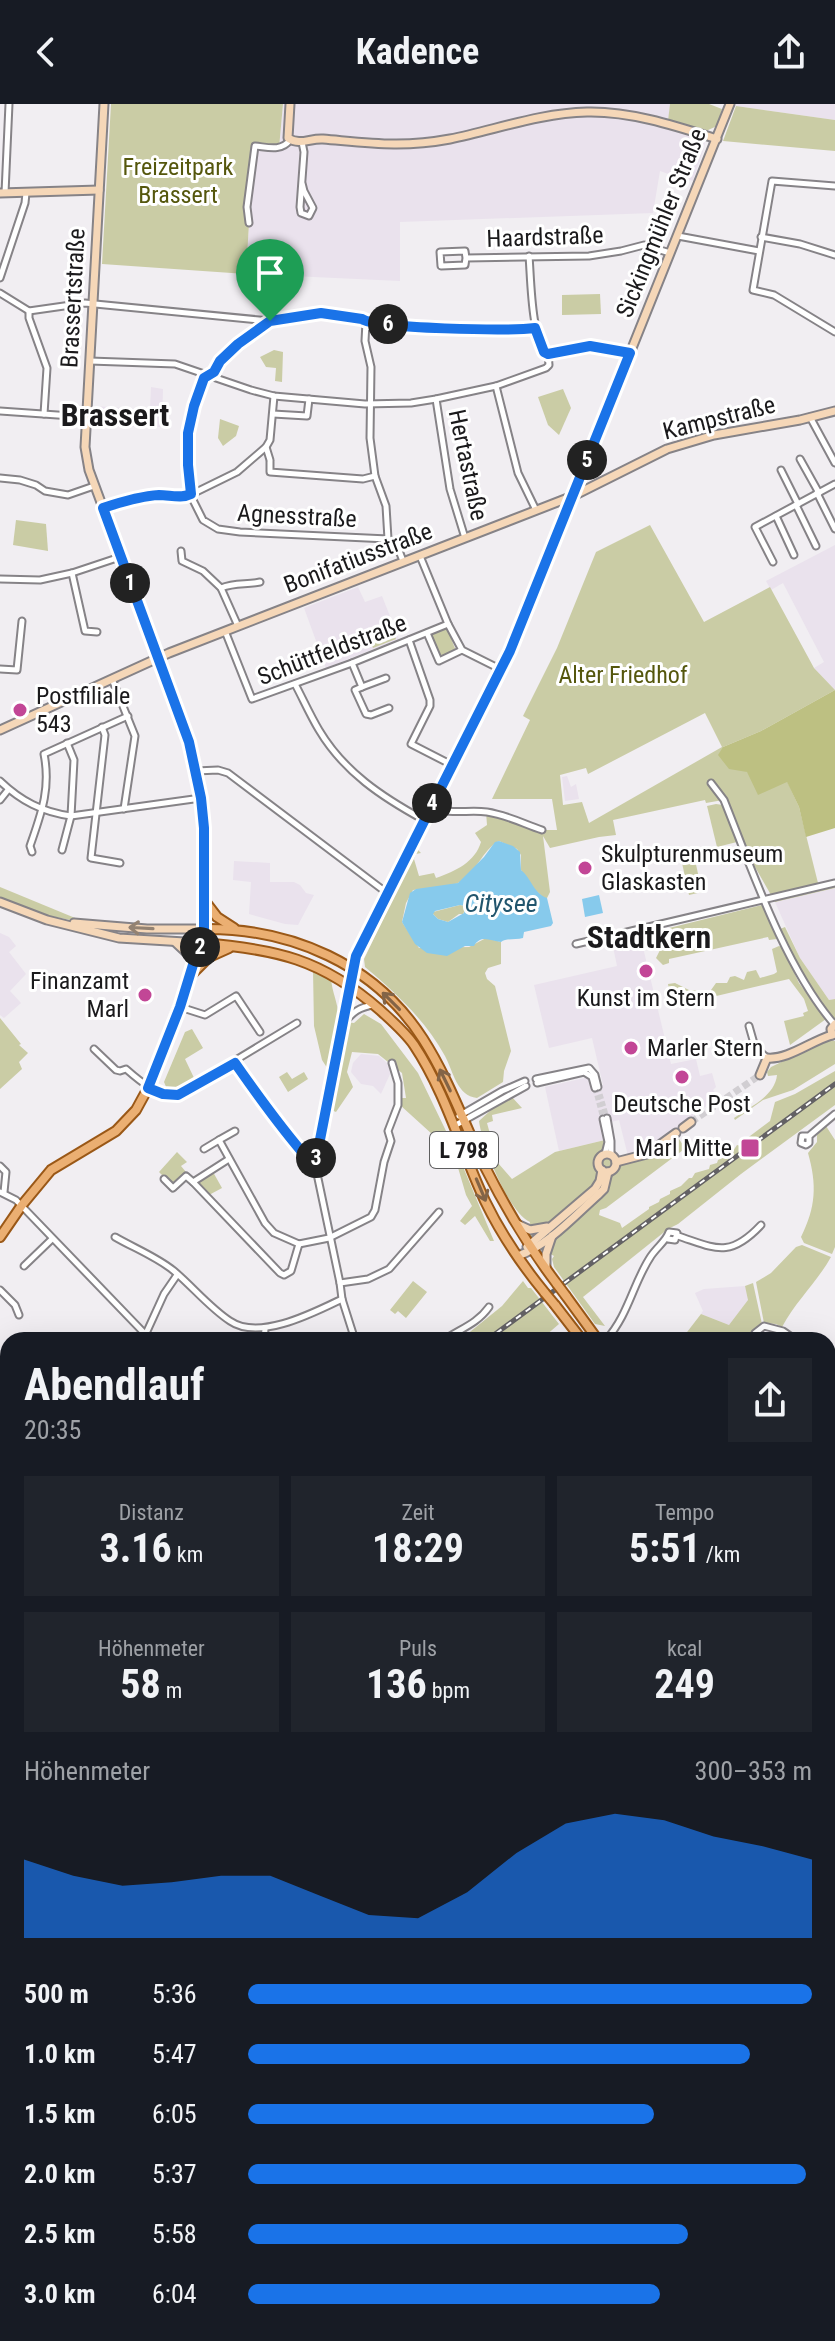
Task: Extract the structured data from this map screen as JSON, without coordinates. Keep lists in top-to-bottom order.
{
  "streets": {
    "main road": ["Brassertstraße", "L 798"],
    "street": [
      "Sickingmühler Straße",
      "Haardstraße",
      "Kampstraße",
      "Hertastraße",
      "Agnesstraße",
      "Bonifatiusstraße",
      "Schüttfeldstraße"
    ]
  },
  "crossings": [
    ["Sickingmühler Straße", "Haardstraße"],
    ["Sickingmühler Straße", "Kampstraße"],
    ["Sickingmühler Straße", "Bonifatiusstraße"],
    ["Sickingmühler Straße", "L 798"],
    ["Brassertstraße", "Bonifatiusstraße"],
    ["Brassertstraße", "L 798"],
    ["Kampstraße", "Bonifatiusstraße"],
    ["Hertastraße", "Bonifatiusstraße"],
    ["Bonifatiusstraße", "Schüttfeldstraße"]
  ],
  "districts": ["Brassert", "Stadtkern"],
  "water": ["Citysee"],
  "parks": ["Freizeitpark Brassert", "Alter Friedhof"],
  "places": {
    "other": [
      "Postfiliale 543",
      "Skulpturenmuseum Glaskasten",
      "Kunst im Stern",
      "Finanzamt Marl",
      "Marler Stern",
      "Deutsche Post"
    ],
    "transit": ["Marl Mitte"]
  },
  "page": {
    "header": "Kadence",
    "pins": [
      "6",
      "5",
      "1",
      "4",
      "2",
      "3"
    ],
    "heading": ["Abendlauf", "20:35"],
    "stats": [
      ["Distanz", "3.16 km"],
      ["Zeit", "18:29"],
      ["Tempo", "5:51 /km"],
      ["Höhenmeter", "58 m"],
      ["Puls", "136 bpm"],
      ["kcal", "249"]
    ],
    "chart": ["Höhenmeter", "300–353 m"],
    "list": [
      {
        "name": "500 m",
        "note": "5:36"
      },
      {
        "name": "1.0 km",
        "note": "5:47"
      },
      {
        "name": "1.5 km",
        "note": "6:05"
      },
      {
        "name": "2.0 km",
        "note": "5:37"
      },
      {
        "name": "2.5 km",
        "note": "5:58"
      },
      {
        "name": "3.0 km",
        "note": "6:04"
      }
    ]
  }
}
